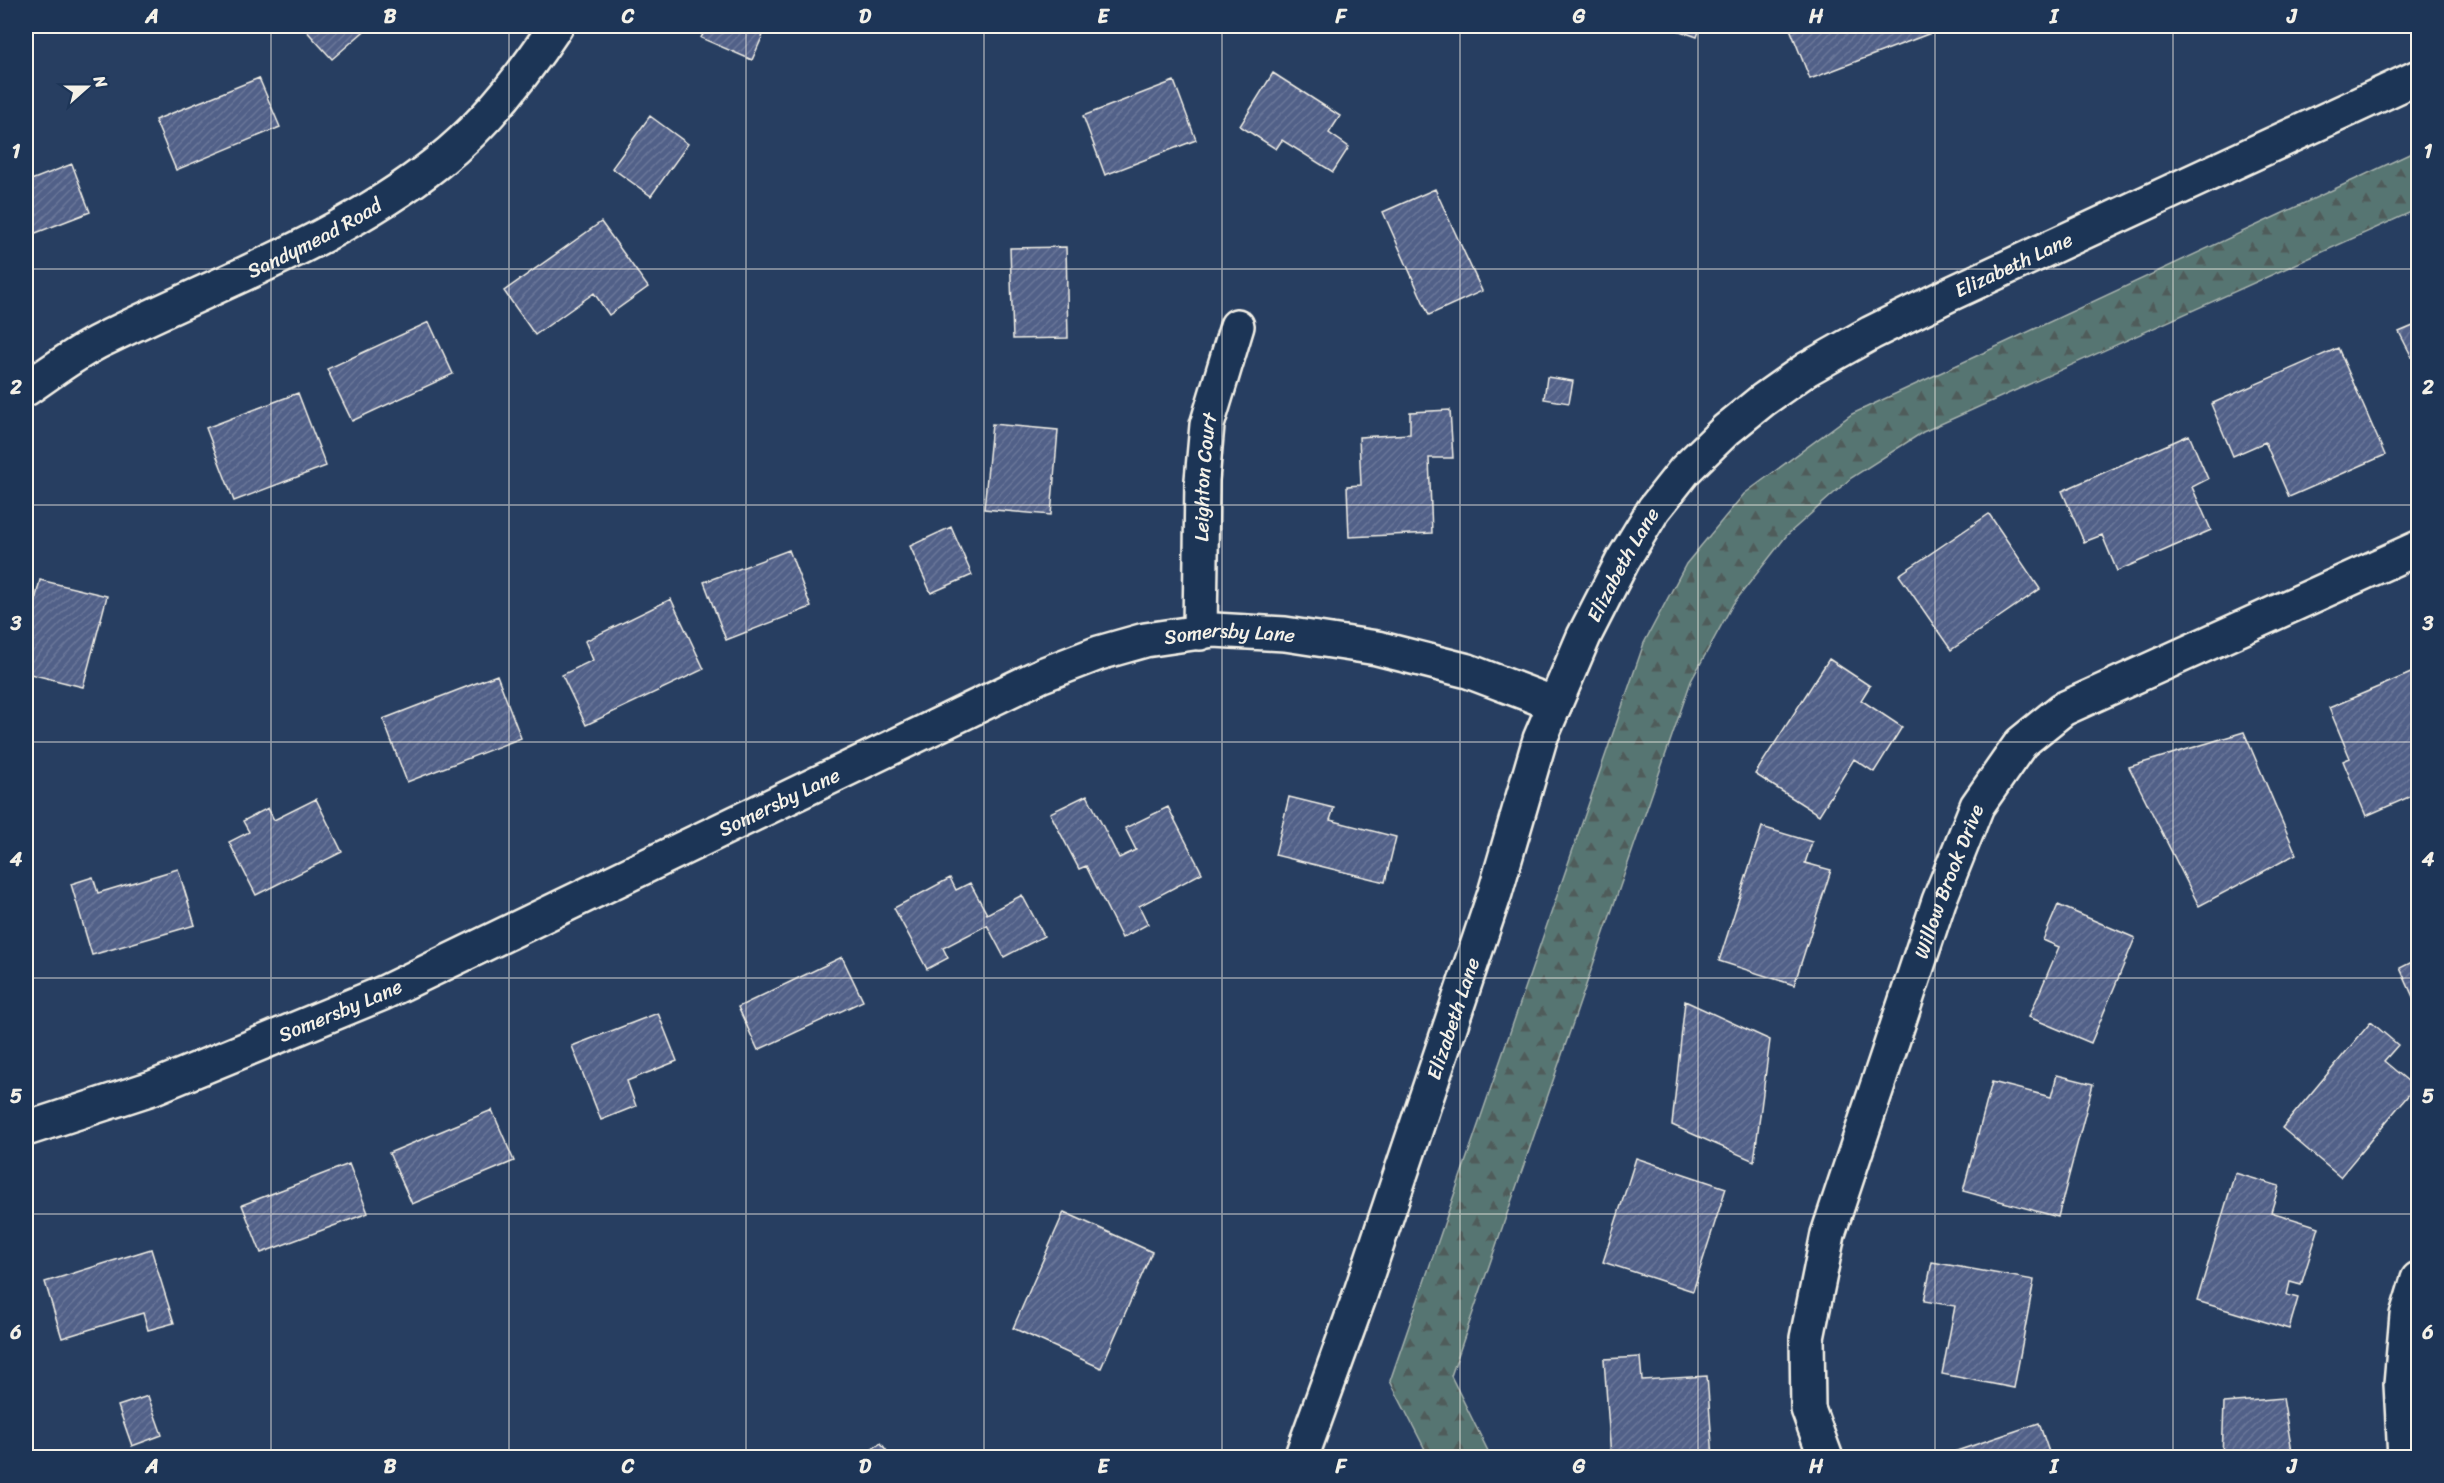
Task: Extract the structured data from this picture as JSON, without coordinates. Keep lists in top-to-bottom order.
{
  "streets": {
    "street": [
      "Sandymead Road",
      "Elizabeth Lane",
      "Leighton Court",
      "Somersby Lane",
      "Willow Brook Drive"
    ]
  },
  "crossings": [
    ["Elizabeth Lane", "Somersby Lane"],
    ["Leighton Court", "Somersby Lane"]
  ],
  "north": "right",
  "grid": {
    "columns": [
      "A",
      "B",
      "C",
      "D",
      "E",
      "F",
      "G",
      "H",
      "I",
      "J"
    ],
    "rows": [
      "1",
      "2",
      "3",
      "4",
      "5",
      "6"
    ]
  }
}
